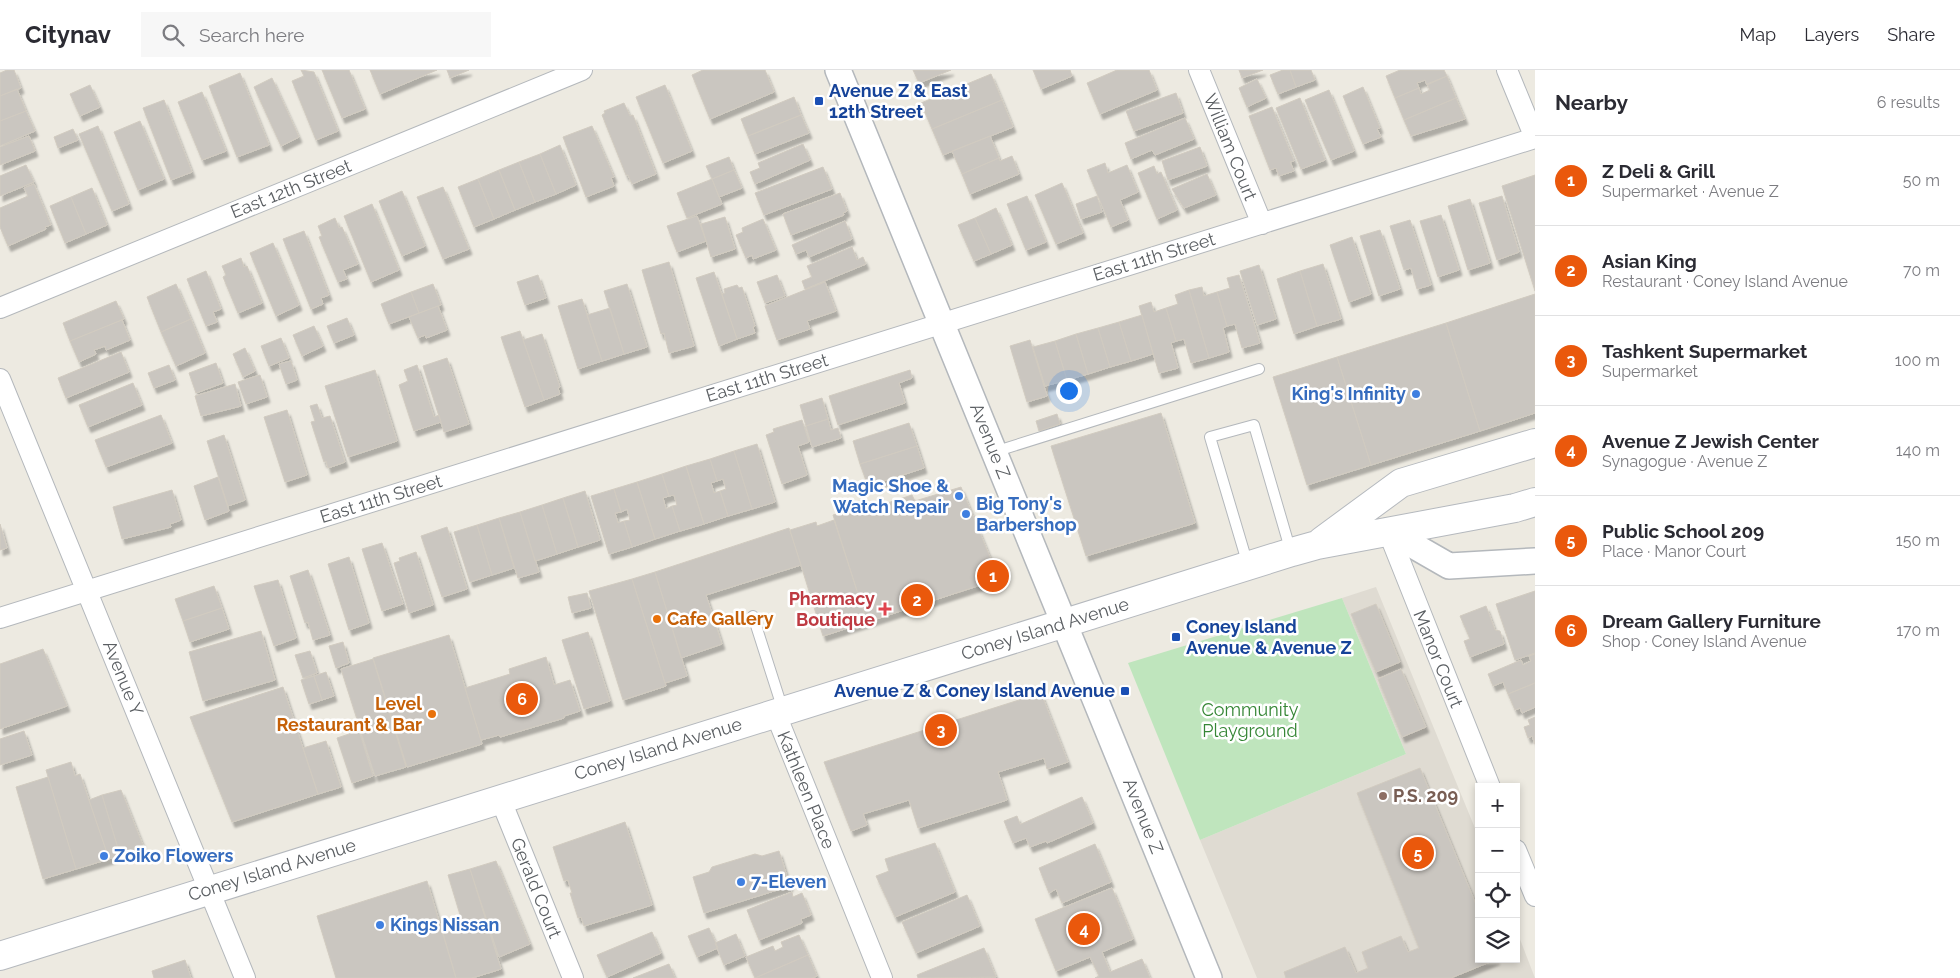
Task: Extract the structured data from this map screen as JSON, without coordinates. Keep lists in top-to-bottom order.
{
  "streets": {
    "main road": ["Coney Island Avenue"],
    "street": [
      "William Court",
      "East 12th Street",
      "East 11th Street",
      "Avenue Z",
      "Manor Court",
      "Avenue Y",
      "Kathleen Place",
      "Gerald Court"
    ]
  },
  "crossings": [
    ["William Court", "East 11th Street"],
    ["East 11th Street", "Avenue Z"],
    ["East 11th Street", "Avenue Y"],
    ["Avenue Z", "Coney Island Avenue"],
    ["Coney Island Avenue", "Manor Court"],
    ["Coney Island Avenue", "Avenue Y"],
    ["Coney Island Avenue", "Kathleen Place"],
    ["Coney Island Avenue", "Gerald Court"]
  ],
  "parks": ["Community Playground"],
  "places": {
    "transit": ["Avenue Z & East 12th Street", "Coney Island Avenue & Avenue Z", "Avenue Z & Coney Island Avenue"],
    "other": [
      "King's Infinity",
      "Magic Shoe & Watch Repair",
      "Big Tony's Barbershop",
      "Cafe Gallery",
      "Level Restaurant & Bar",
      "P.S. 209",
      "Zoiko Flowers",
      "7-Eleven",
      "Kings Nissan"
    ],
    "health": ["Pharmacy Boutique"]
  },
  "page": {
    "header": "Citynav",
    "search": "Search here",
    "nav": ["Map", "Layers", "Share"],
    "heading": ["Nearby", "6 results"],
    "list": [
      {
        "mark": "1",
        "name": "Z Deli & Grill",
        "note": "Supermarket · Avenue Z",
        "value": "50 m"
      },
      {
        "mark": "2",
        "name": "Asian King",
        "note": "Restaurant · Coney Island Avenue",
        "value": "70 m"
      },
      {
        "mark": "3",
        "name": "Tashkent Supermarket",
        "note": "Supermarket",
        "value": "100 m"
      },
      {
        "mark": "4",
        "name": "Avenue Z Jewish Center",
        "note": "Synagogue · Avenue Z",
        "value": "140 m"
      },
      {
        "mark": "5",
        "name": "Public School 209",
        "note": "Place · Manor Court",
        "value": "150 m"
      },
      {
        "mark": "6",
        "name": "Dream Gallery Furniture",
        "note": "Shop · Coney Island Avenue",
        "value": "170 m"
      }
    ],
    "pins": [
      "1",
      "2",
      "6",
      "3",
      "5",
      "4"
    ],
    "map_buttons": ["+", "−"]
  }
}
